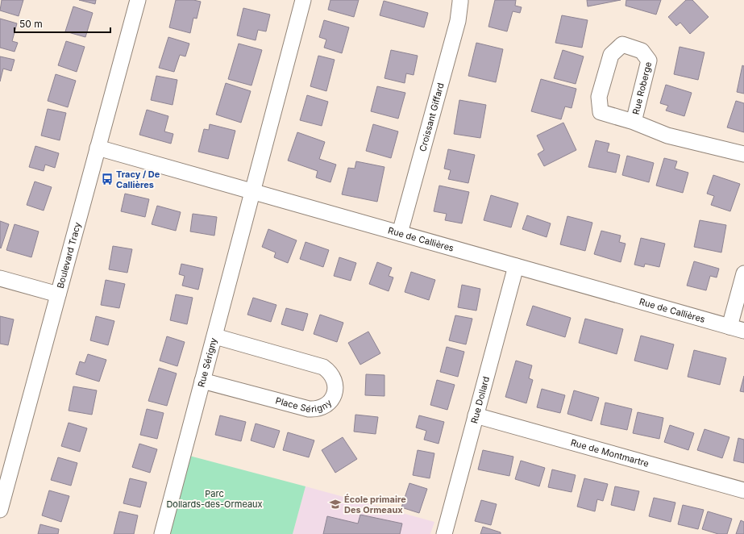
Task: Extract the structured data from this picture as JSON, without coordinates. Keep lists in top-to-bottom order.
{
  "streets": {
    "street": [
      "Rue Roberge",
      "Croissant Giffard",
      "Rue de Callières",
      "Boulevard Tracy",
      "Rue Sérigny",
      "Place Sérigny",
      "Rue Dollard",
      "Rue de Montmartre"
    ]
  },
  "crossings": [
    ["Croissant Giffard", "Rue de Callières"],
    ["Rue de Callières", "Boulevard Tracy"],
    ["Rue de Callières", "Rue Sérigny"],
    ["Rue de Callières", "Rue Dollard"],
    ["Rue Sérigny", "Place Sérigny"],
    ["Rue Dollard", "Rue de Montmartre"]
  ],
  "parks": ["Parc Dollards-des-Ormeaux"],
  "places": {
    "bus stop": ["Tracy / De Callières"],
    "school or university": ["École primaire Des Ormeaux"]
  },
  "scale_bar": "50 m"
}
